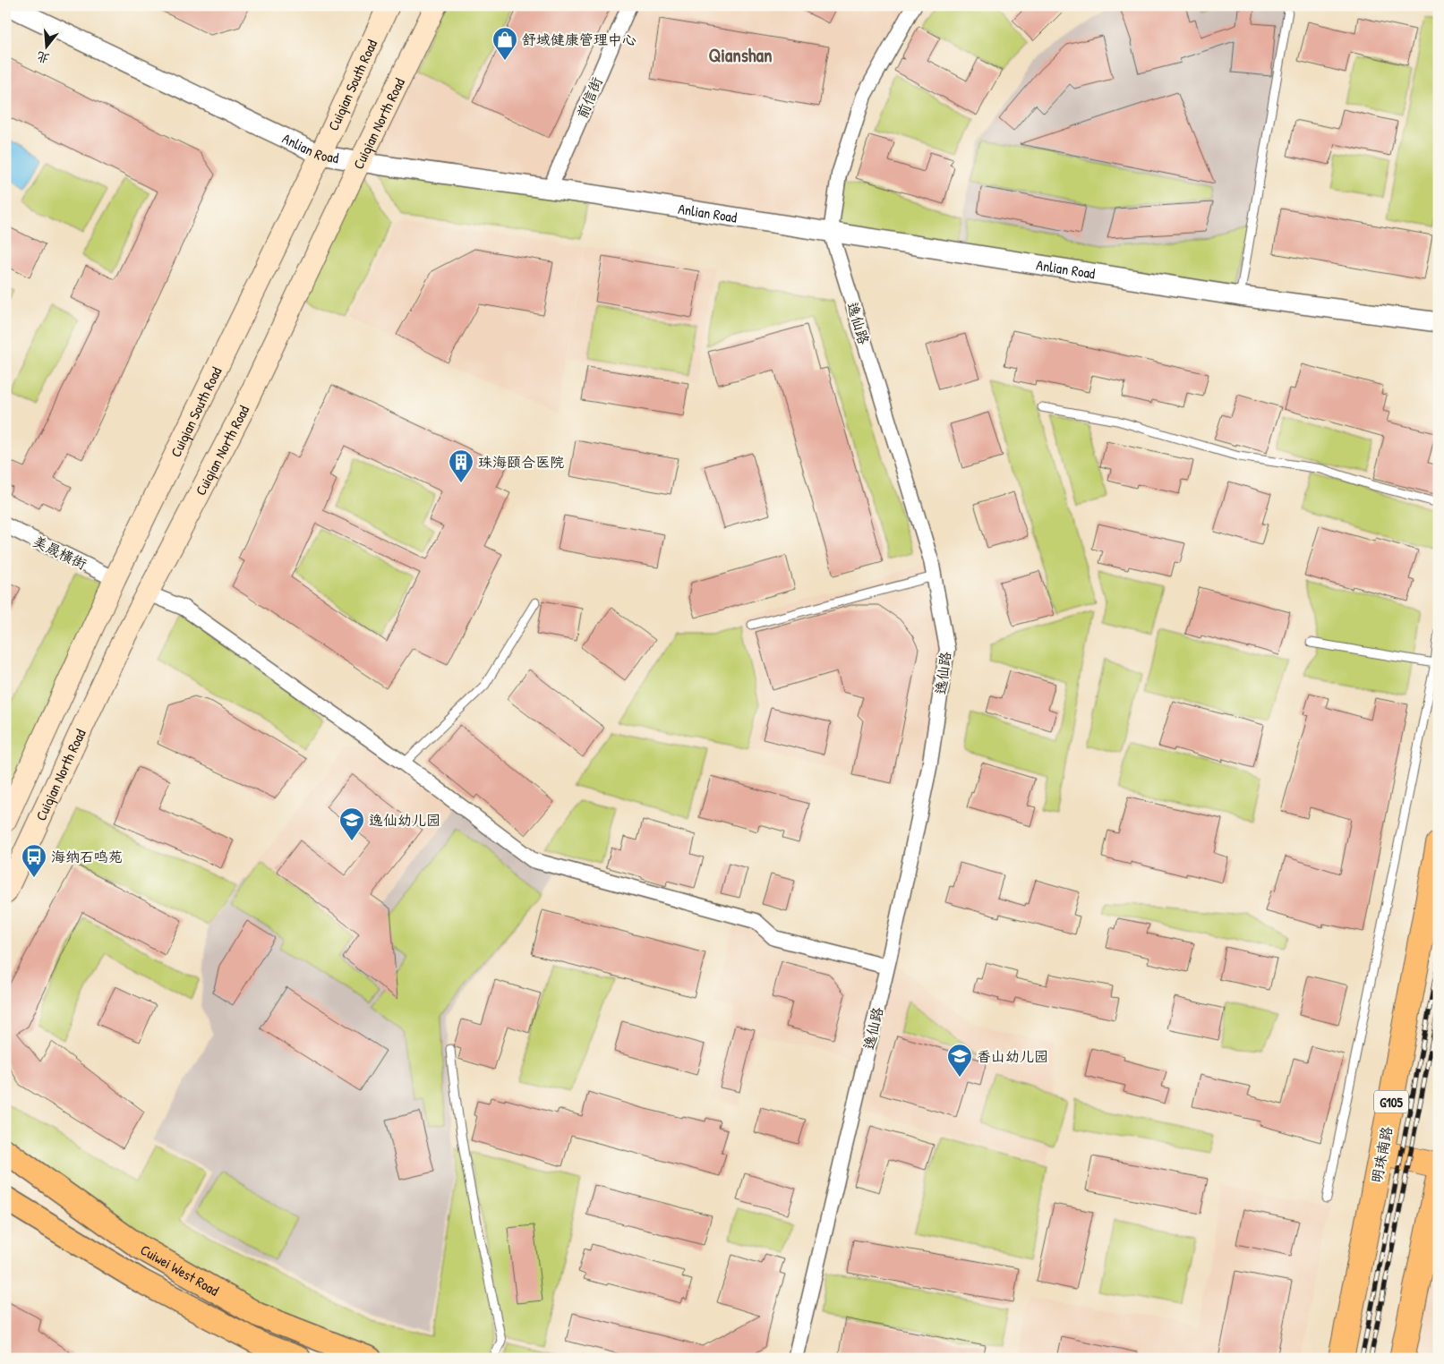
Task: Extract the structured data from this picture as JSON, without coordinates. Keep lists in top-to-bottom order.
{
  "streets": {
    "highway": ["G105", "明珠南路"],
    "main road": ["Cuiqian South Road", "Cuiqian North Road", "Cuiwei West Road"],
    "street": [
      "前信街",
      "Anlian Road",
      "逸仙路",
      "美晟橫街"
    ]
  },
  "crossings": [
    ["Cuiqian South Road", "Anlian Road"],
    ["Cuiqian South Road", "美晟橫街"],
    ["前信街", "Anlian Road"],
    ["Cuiqian North Road", "Anlian Road"],
    ["Anlian Road", "逸仙路"]
  ],
  "districts": ["Qianshan"],
  "places": {
    "shop": ["舒域健康管理中心"],
    "building": ["珠海颐合医院"],
    "school or university": ["逸仙幼儿园", "香山幼儿园"],
    "bus stop": ["海纳石鸣苑"]
  },
  "north": "bottom"
}
